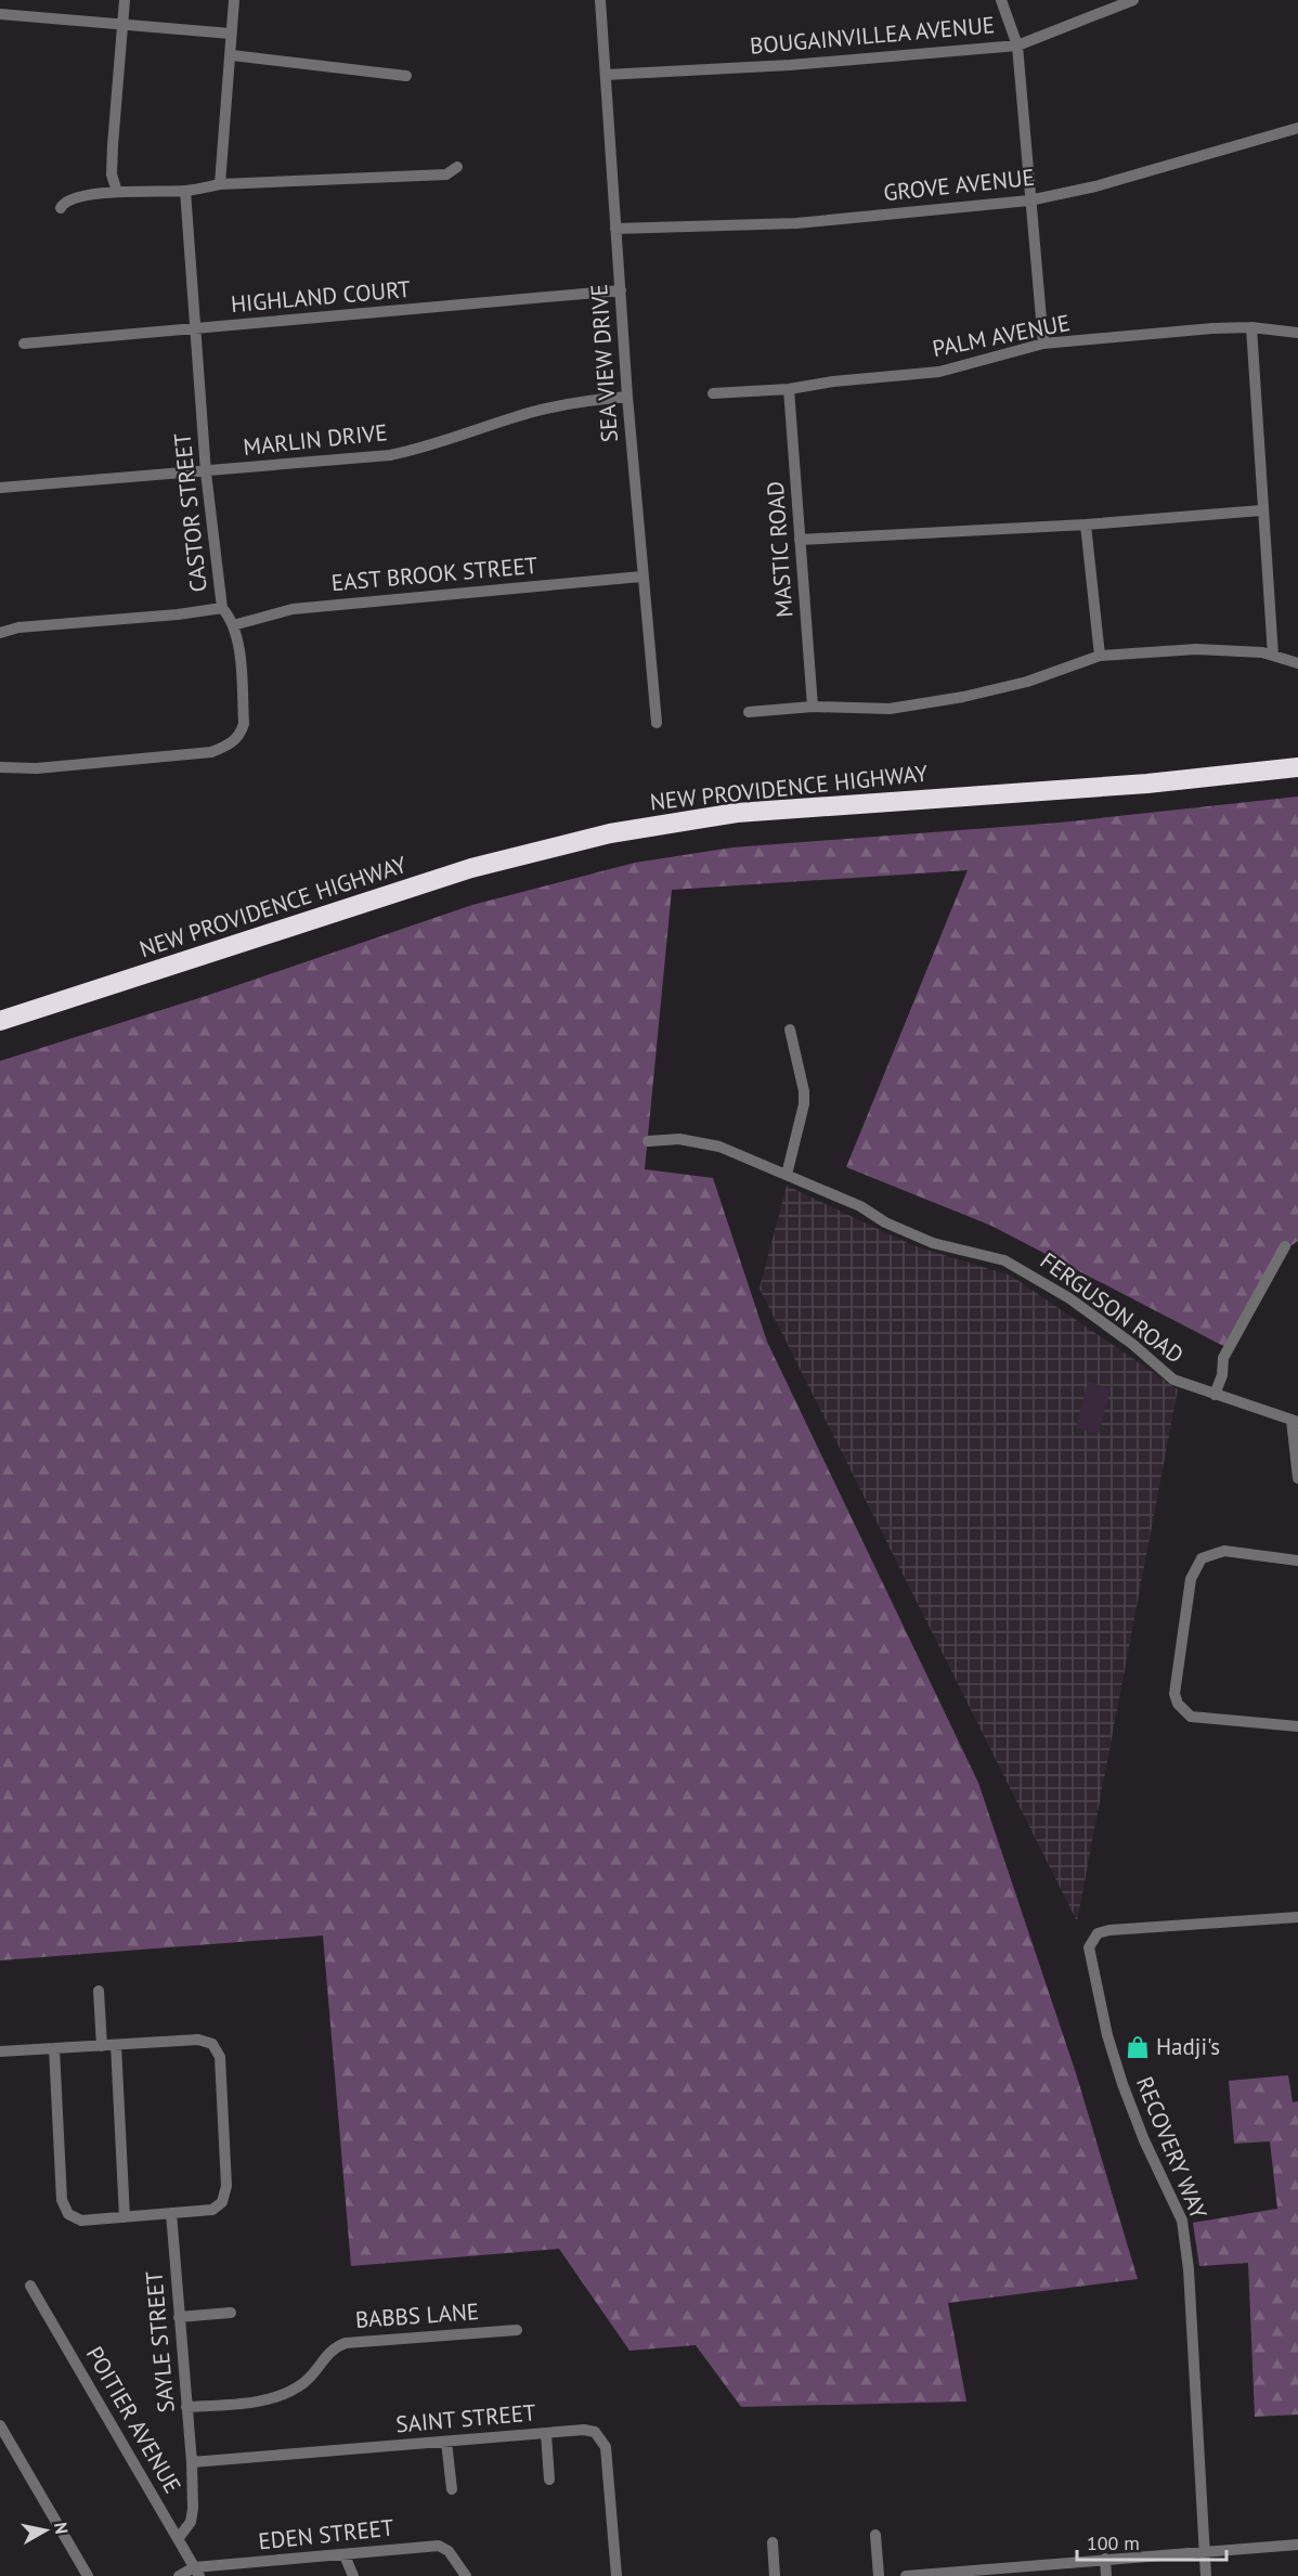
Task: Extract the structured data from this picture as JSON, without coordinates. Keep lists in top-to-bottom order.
{
  "streets": {
    "highway": ["NEW PROVIDENCE HIGHWAY"],
    "street": [
      "BOUGAINVILLEA AVENUE",
      "GROVE AVENUE",
      "HIGHLAND COURT",
      "PALM AVENUE",
      "SEA VIEW DRIVE",
      "MARLIN DRIVE",
      "CASTOR STREET",
      "MASTIC ROAD",
      "EAST BROOK STREET",
      "FERGUSON ROAD",
      "RECOVERY WAY",
      "BABBS LANE",
      "SAYLE STREET",
      "SAINT STREET",
      "POITIER AVENUE",
      "EDEN STREET"
    ]
  },
  "crossings": [
    ["BOUGAINVILLEA AVENUE", "SEA VIEW DRIVE"],
    ["GROVE AVENUE", "SEA VIEW DRIVE"],
    ["HIGHLAND COURT", "SEA VIEW DRIVE"],
    ["HIGHLAND COURT", "CASTOR STREET"],
    ["PALM AVENUE", "MASTIC ROAD"],
    ["SEA VIEW DRIVE", "MARLIN DRIVE"],
    ["SEA VIEW DRIVE", "EAST BROOK STREET"],
    ["MARLIN DRIVE", "CASTOR STREET"],
    ["CASTOR STREET", "EAST BROOK STREET"],
    ["BABBS LANE", "SAYLE STREET"],
    ["SAYLE STREET", "SAINT STREET"],
    ["SAYLE STREET", "POITIER AVENUE"],
    ["POITIER AVENUE", "EDEN STREET"]
  ],
  "places": {
    "shop": ["Hadji's"]
  },
  "scale_bar": "100 m",
  "north": "right"
}
